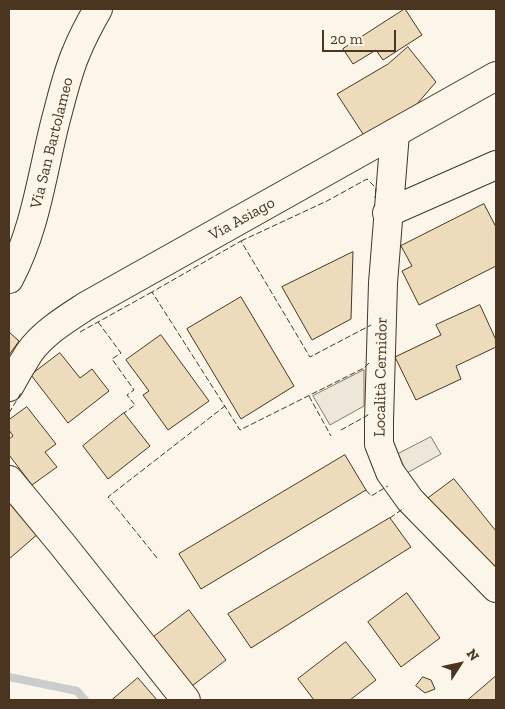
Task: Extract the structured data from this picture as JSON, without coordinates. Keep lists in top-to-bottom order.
{
  "streets": {
    "street": ["Via San Bartolameo", "Via Asiago", "Località Cernidor"]
  },
  "crossings": [
    ["Via Asiago", "Località Cernidor"]
  ],
  "scale_bar": "20 m",
  "north": "top right"
}
